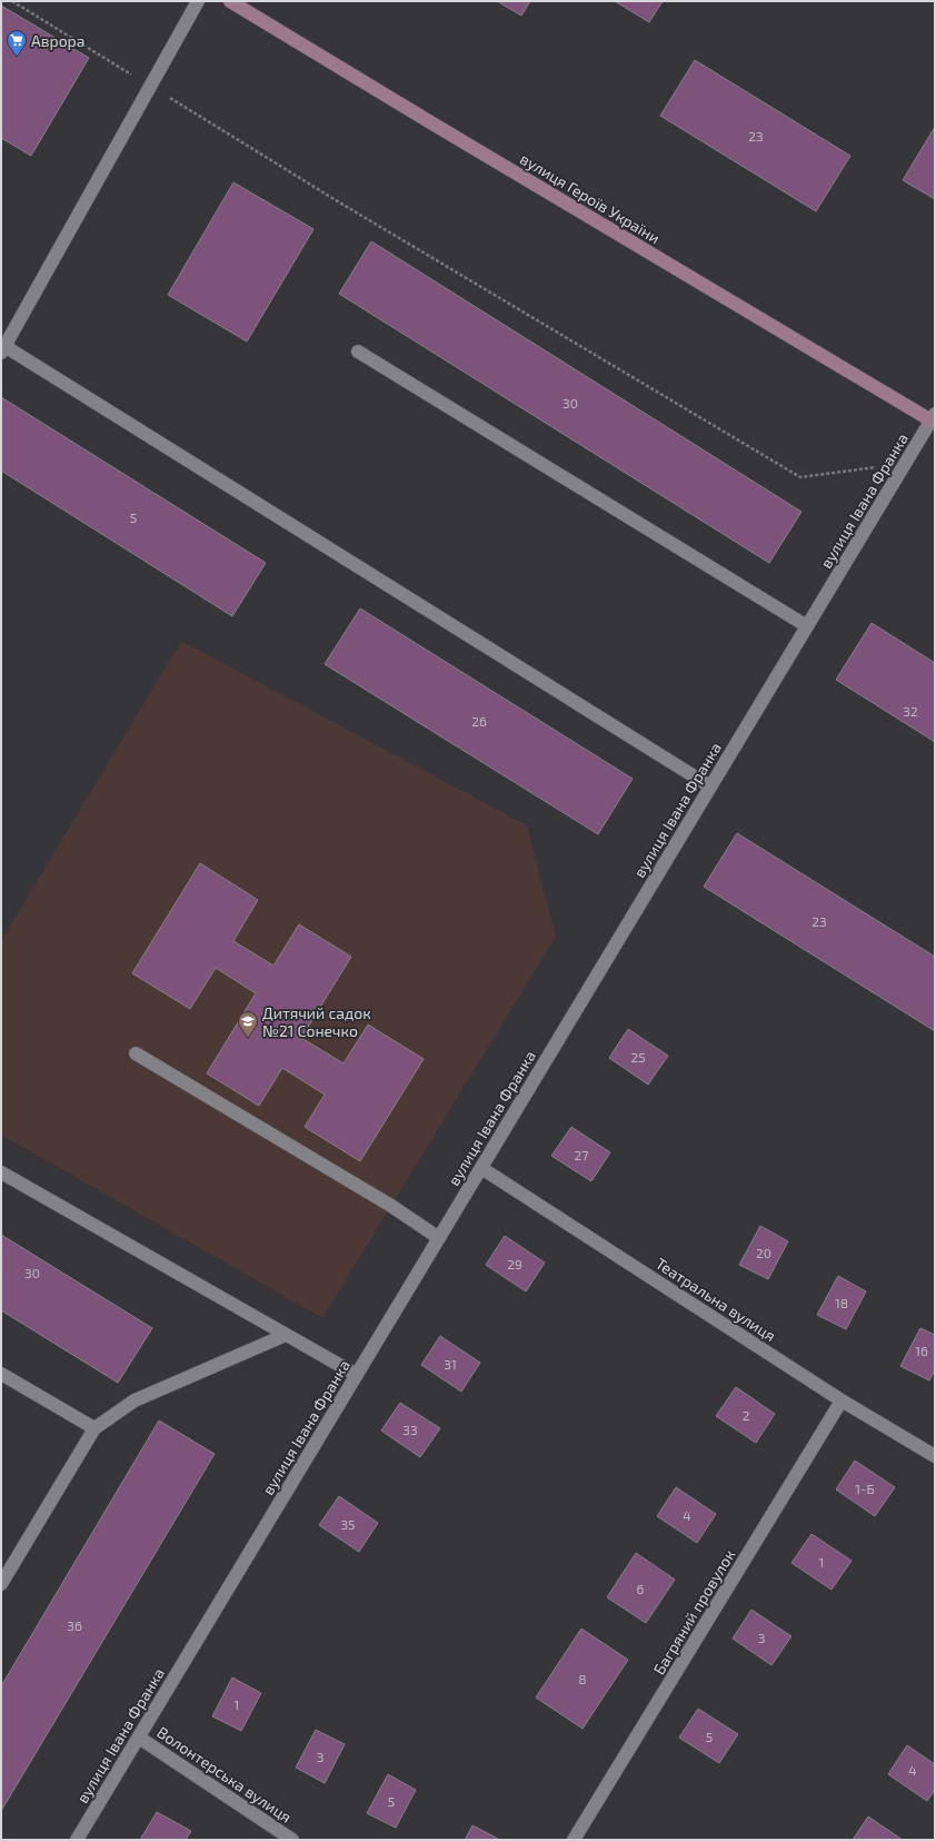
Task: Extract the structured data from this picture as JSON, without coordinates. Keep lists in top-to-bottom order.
{
  "streets": {
    "street": [
      "вулиця Героїв України",
      "вулиця Івана Франка",
      "Театральна вулиця",
      "Багряний провулок",
      "Волонтерська вулиця"
    ]
  },
  "crossings": [
    ["вулиця Героїв України", "вулиця Івана Франка"],
    ["вулиця Івана Франка", "Театральна вулиця"],
    ["вулиця Івана Франка", "Волонтерська вулиця"],
    ["Театральна вулиця", "Багряний провулок"]
  ],
  "places": {
    "supermarket": ["Аврора"],
    "school or university": ["Дитячий садок №21 Сонечко"]
  },
  "house_numbers": [
    "23",
    "30",
    "5",
    "32",
    "26",
    "23",
    "25",
    "27",
    "20",
    "29",
    "30",
    "18",
    "16",
    "31",
    "2",
    "33",
    "1-Б",
    "4",
    "35",
    "1",
    "6",
    "36",
    "3",
    "8",
    "1",
    "5",
    "3",
    "4",
    "5"
  ]
}
